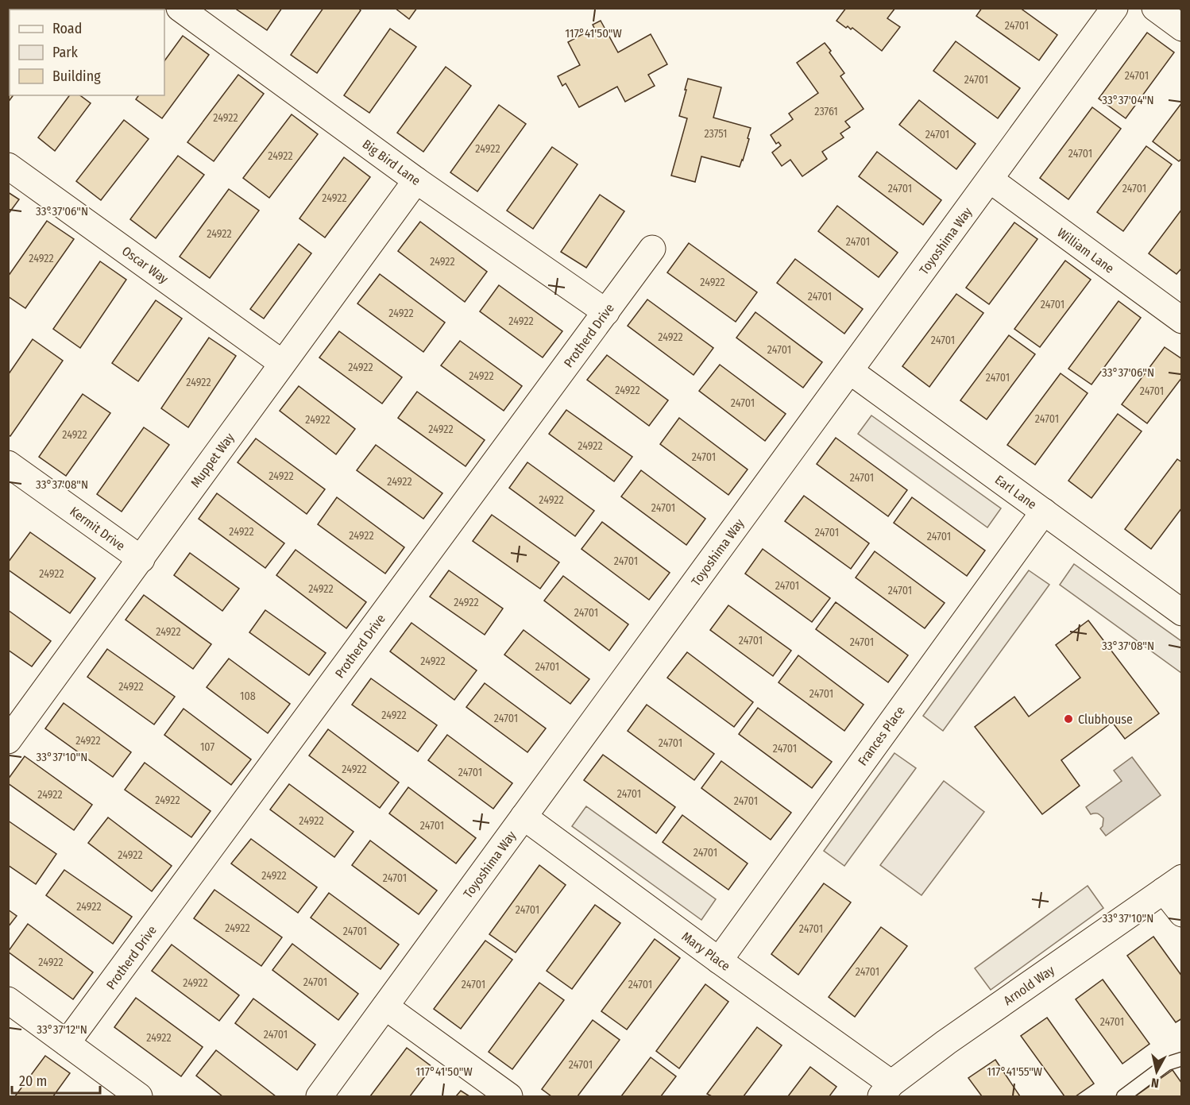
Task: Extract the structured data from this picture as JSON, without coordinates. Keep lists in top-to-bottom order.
{
  "streets": {
    "street": [
      "Big Bird Lane",
      "Toyoshima Way",
      "William Lane",
      "Oscar Way",
      "Protherd Drive",
      "Muppet Way",
      "Earl Lane",
      "Kermit Drive",
      "Frances Place",
      "Mary Place",
      "Arnold Way"
    ]
  },
  "crossings": [
    ["Big Bird Lane", "Protherd Drive"],
    ["Big Bird Lane", "Muppet Way"],
    ["Toyoshima Way", "William Lane"],
    ["Toyoshima Way", "Earl Lane"],
    ["Toyoshima Way", "Mary Place"],
    ["Oscar Way", "Muppet Way"],
    ["Muppet Way", "Kermit Drive"],
    ["Earl Lane", "Frances Place"],
    ["Frances Place", "Mary Place"],
    ["Mary Place", "Arnold Way"]
  ],
  "places": ["Clubhouse"],
  "house_numbers": [
    "24701",
    "24701",
    "24701",
    "23761",
    "24922",
    "23751",
    "24701",
    "24922",
    "24701",
    "24922",
    "24701",
    "24701",
    "24922",
    "24922",
    "24701",
    "24922",
    "24922",
    "24922",
    "24701",
    "24701",
    "24922",
    "24922",
    "24922",
    "24701",
    "24701",
    "24922",
    "24922",
    "24701",
    "24922",
    "24922",
    "24701",
    "24701",
    "24701",
    "24922",
    "24922",
    "24922",
    "24922",
    "24701",
    "24922",
    "24701",
    "24922",
    "24922",
    "24701",
    "24922",
    "24701",
    "24922",
    "24701",
    "24701",
    "24922",
    "24701",
    "24922",
    "24701",
    "24922",
    "24701",
    "24922",
    "24701",
    "24701",
    "24922",
    "24701",
    "24922",
    "24701",
    "108",
    "24922",
    "24701",
    "24922",
    "24701",
    "107",
    "24701",
    "24922",
    "24701",
    "24701",
    "24922",
    "24922",
    "24701",
    "24922",
    "24701",
    "24701",
    "24922",
    "24922",
    "24701",
    "24922",
    "24701",
    "24922",
    "24701",
    "24701",
    "24922",
    "24701",
    "24701",
    "24922",
    "24701",
    "24701",
    "24701",
    "24701",
    "24922",
    "24701"
  ],
  "legend": ["Road", "Park", "Building"],
  "scale_bar": "20 m",
  "north": "bottom",
  "coordinates": [
    "117°41'50\"W",
    "33°37'04\"N",
    "33°37'06\"N",
    "33°37'08\"N",
    "33°37'10\"N",
    "33°37'12\"N",
    "117°41'55\"W"
  ]
}
